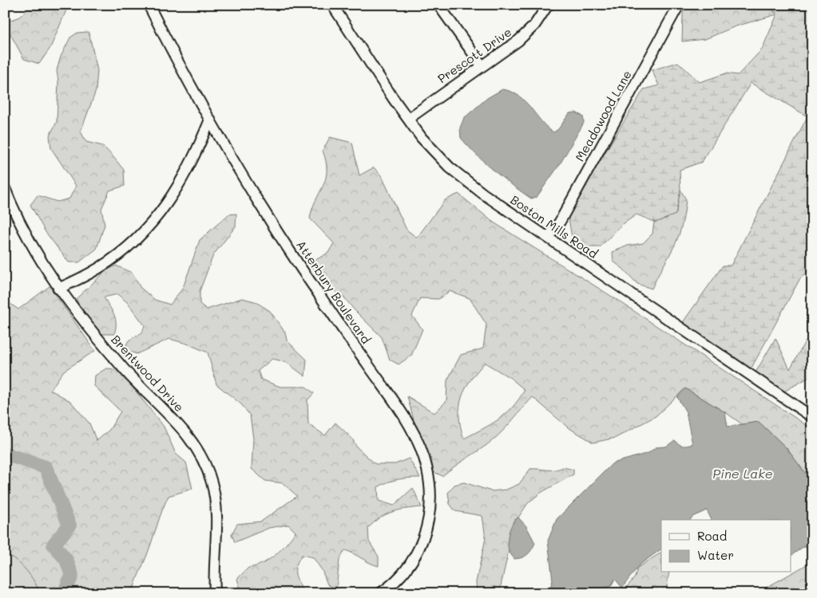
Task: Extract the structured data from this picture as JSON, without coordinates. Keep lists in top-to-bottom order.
{
  "streets": {
    "street": [
      "Prescott Drive",
      "Meadowood Lane",
      "Boston Mills Road",
      "Atterbury Boulevard",
      "Brentwood Drive"
    ]
  },
  "crossings": [
    ["Prescott Drive", "Boston Mills Road"],
    ["Meadowood Lane", "Boston Mills Road"]
  ],
  "water": ["Pine Lake"],
  "legend": ["Road", "Water"]
}
